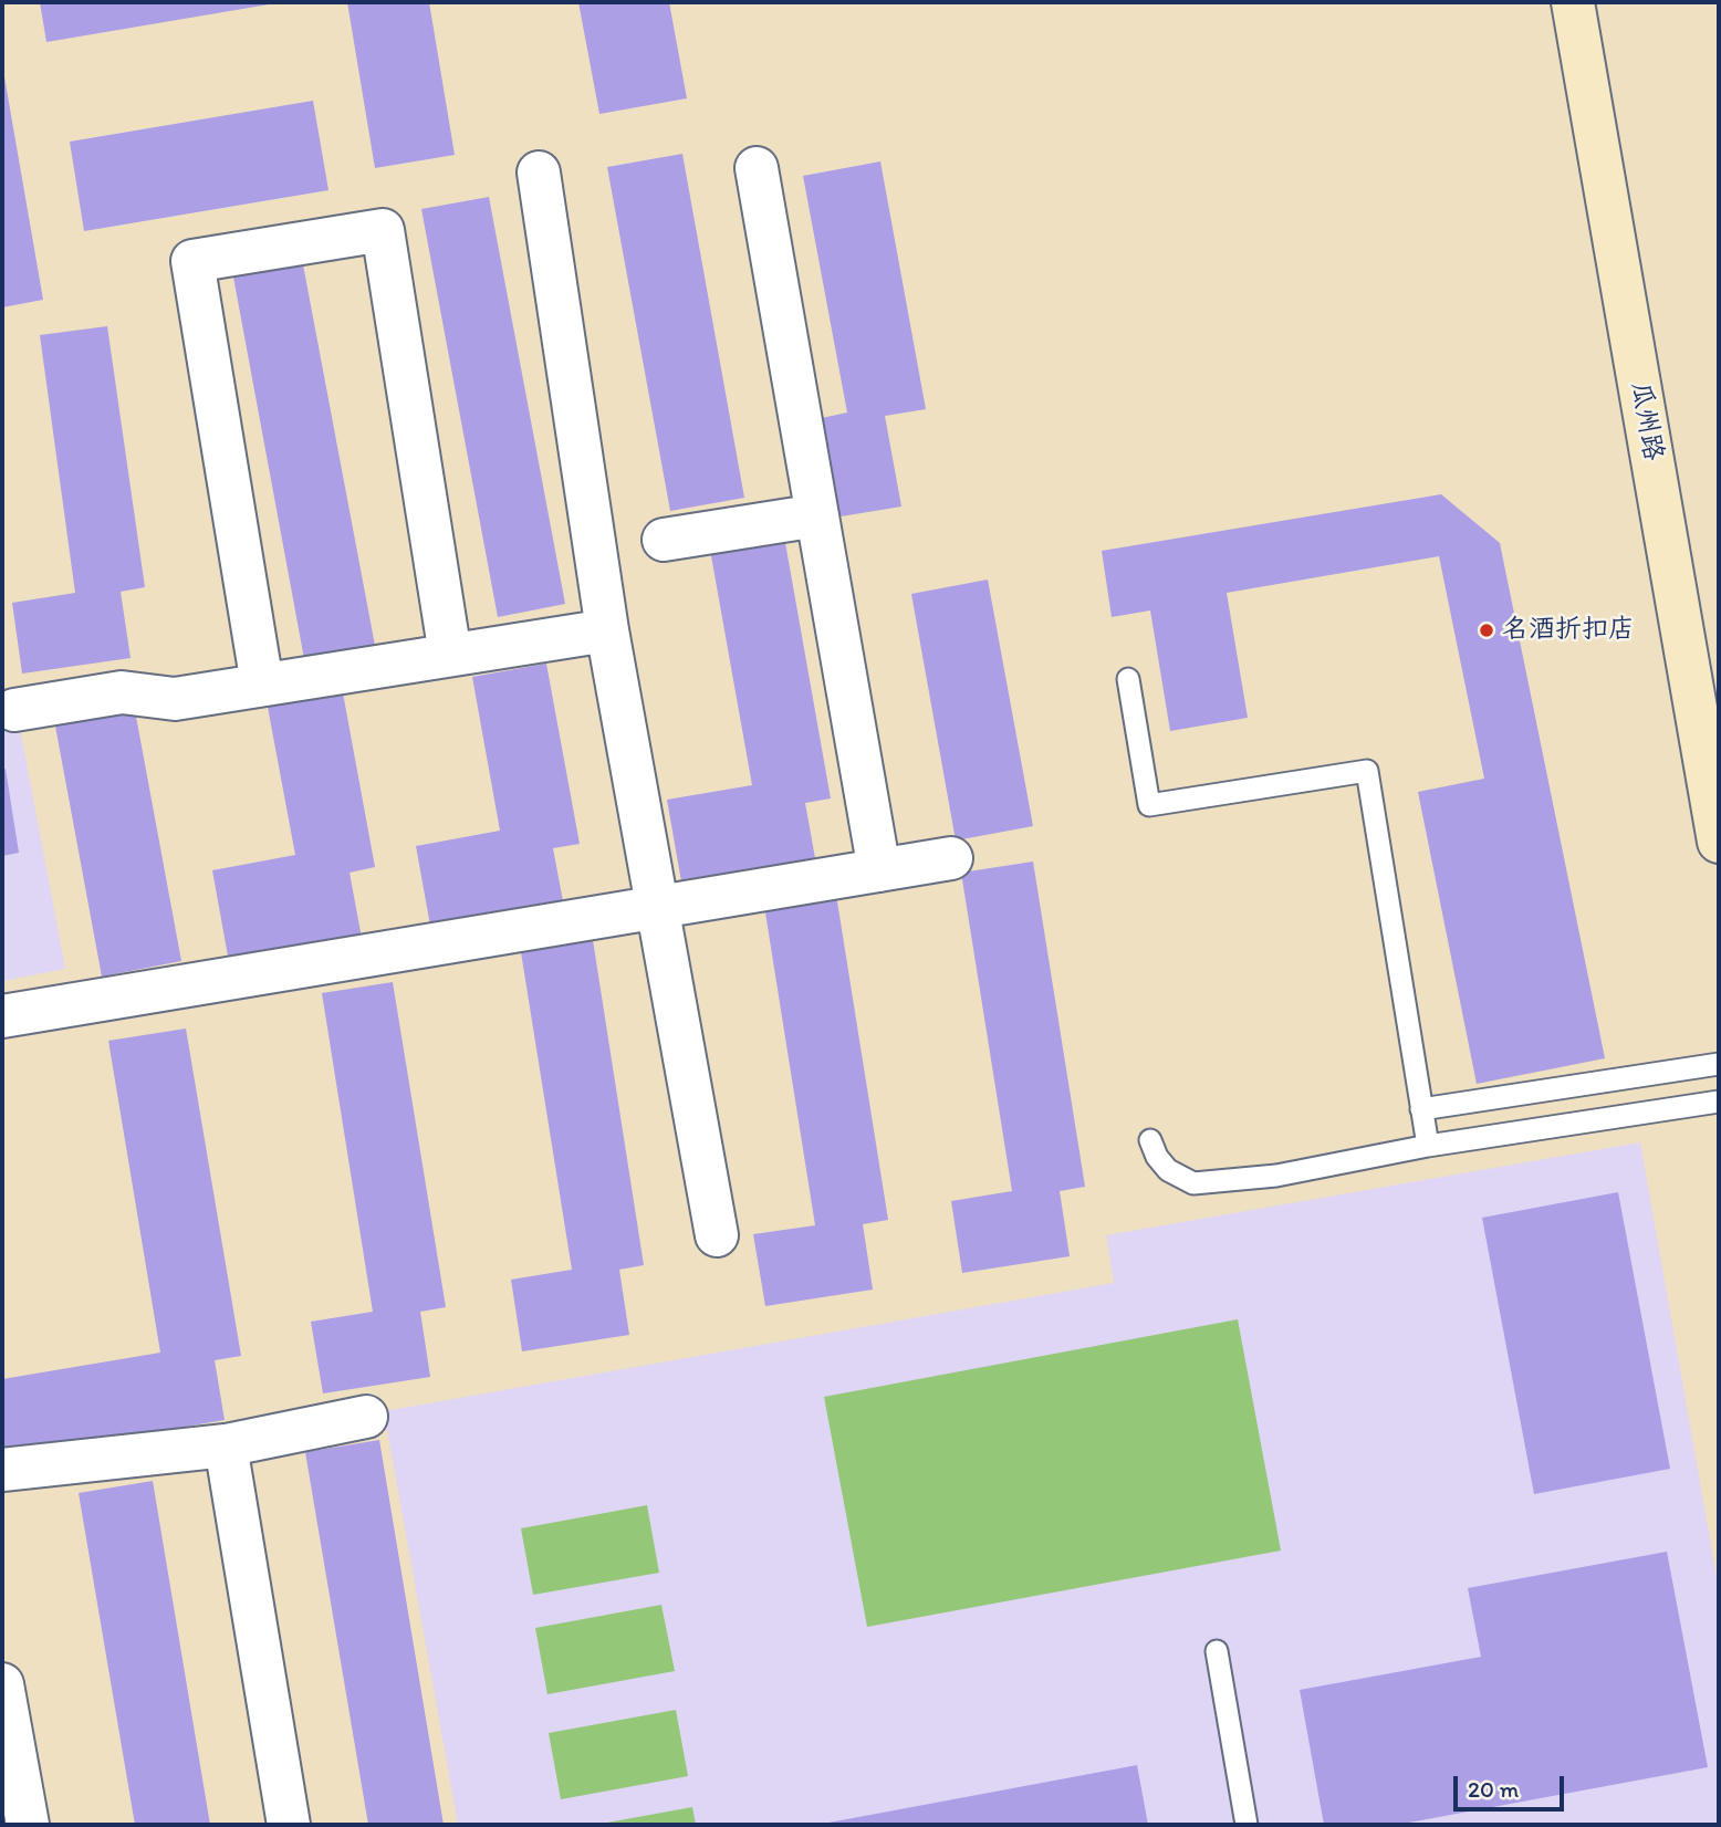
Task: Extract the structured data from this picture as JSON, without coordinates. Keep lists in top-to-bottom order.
{
  "streets": {
    "street": ["瓜州路"]
  },
  "places": ["名酒折扣店"],
  "scale_bar": "20 m"
}
